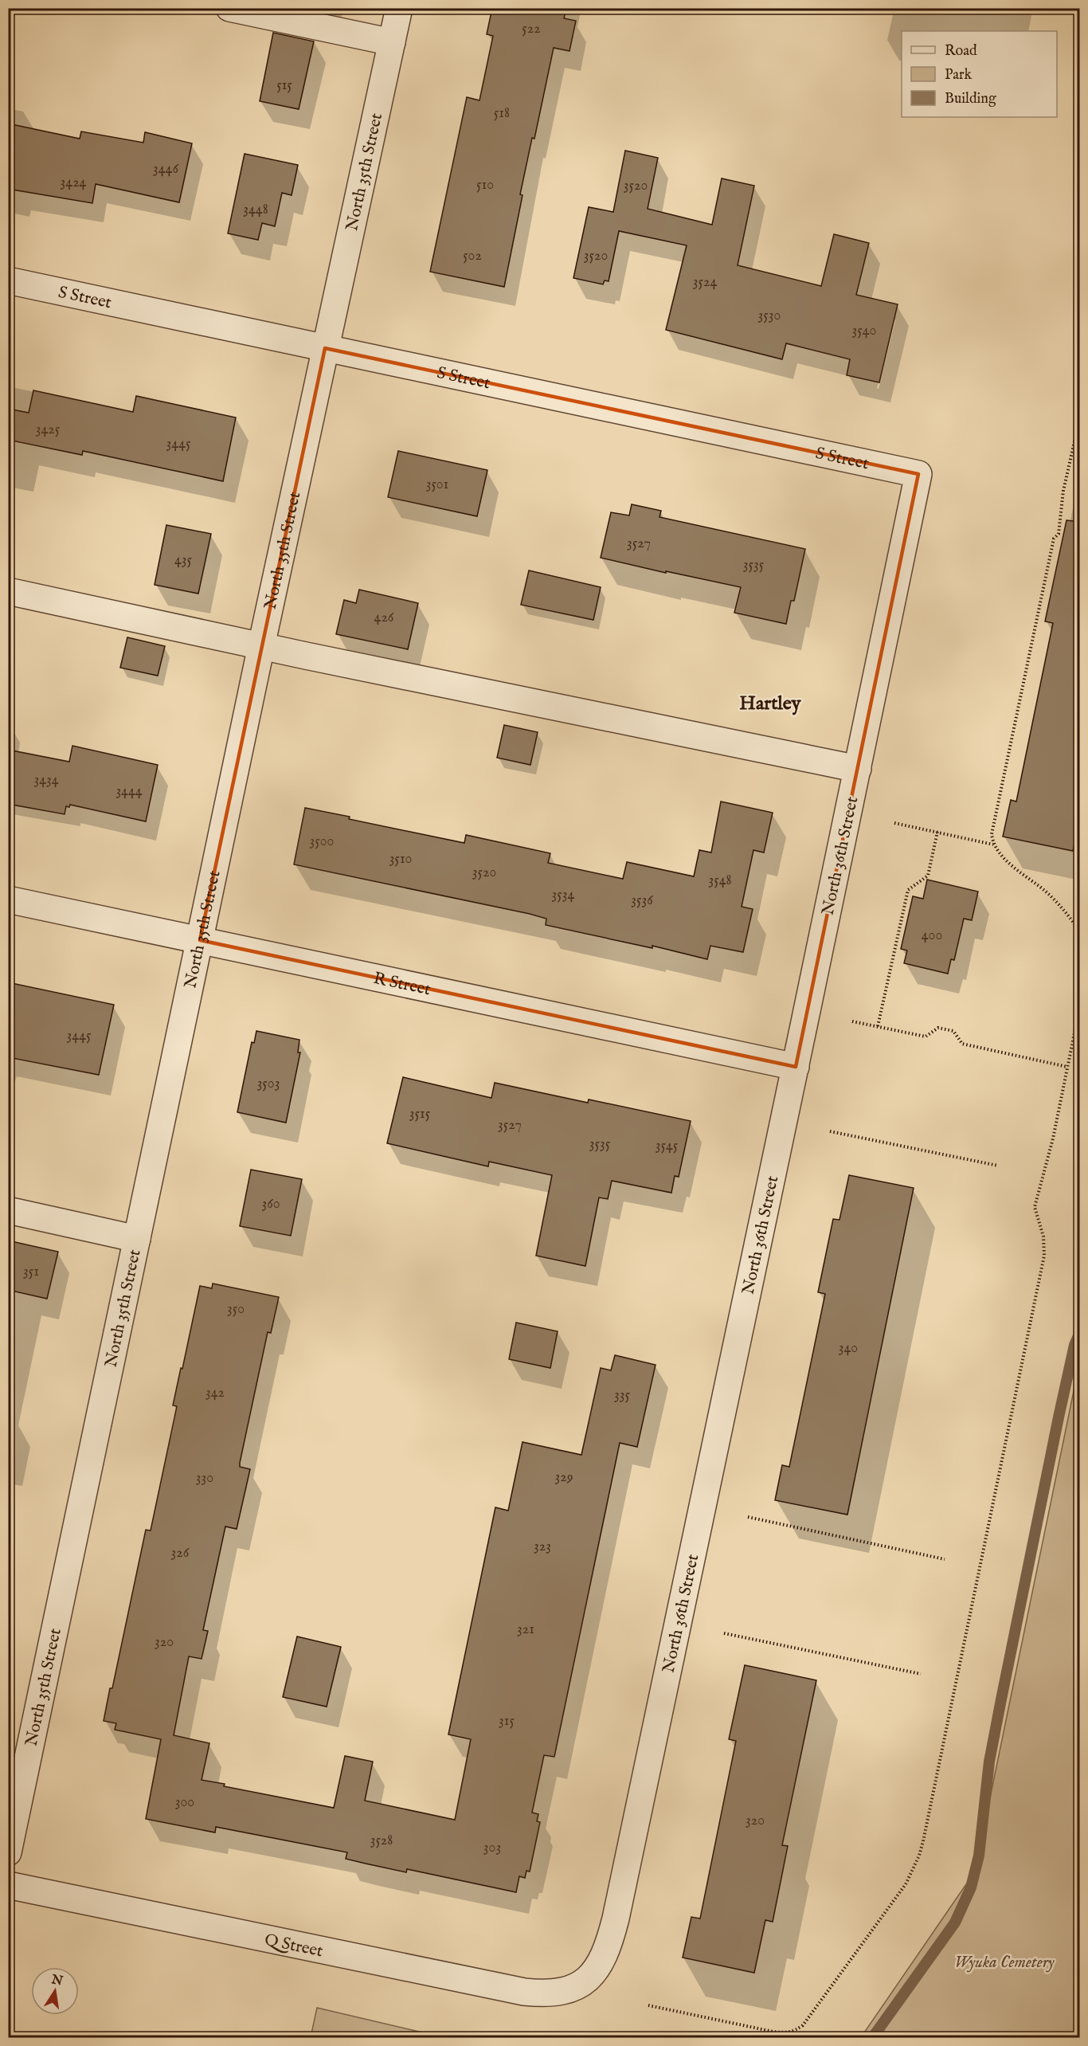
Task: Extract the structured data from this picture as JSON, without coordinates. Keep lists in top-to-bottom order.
{
  "streets": {
    "street": [
      "North 35th Street",
      "S Street",
      "North 36th Street",
      "R Street",
      "Q Street"
    ]
  },
  "crossings": [
    ["North 35th Street", "S Street"],
    ["North 35th Street", "R Street"],
    ["S Street", "North 36th Street"],
    ["North 36th Street", "R Street"],
    ["North 36th Street", "Q Street"]
  ],
  "districts": ["Hartley"],
  "parks": ["Wyuka Cemetery"],
  "house_numbers": [
    "522",
    "515",
    "518",
    "3446",
    "3424",
    "510",
    "3520",
    "3448",
    "502",
    "3520",
    "3524",
    "3530",
    "3540",
    "3425",
    "3445",
    "3501",
    "3527",
    "435",
    "3535",
    "426",
    "3434",
    "3444",
    "3500",
    "3510",
    "3520",
    "3548",
    "3534",
    "3536",
    "400",
    "3445",
    "3503",
    "3515",
    "3527",
    "3535",
    "3545",
    "360",
    "351",
    "350",
    "340",
    "342",
    "335",
    "329",
    "330",
    "323",
    "326",
    "321",
    "320",
    "315",
    "300",
    "320",
    "3528",
    "303"
  ],
  "legend": ["Road", "Park", "Building"],
  "north": "top"
}
